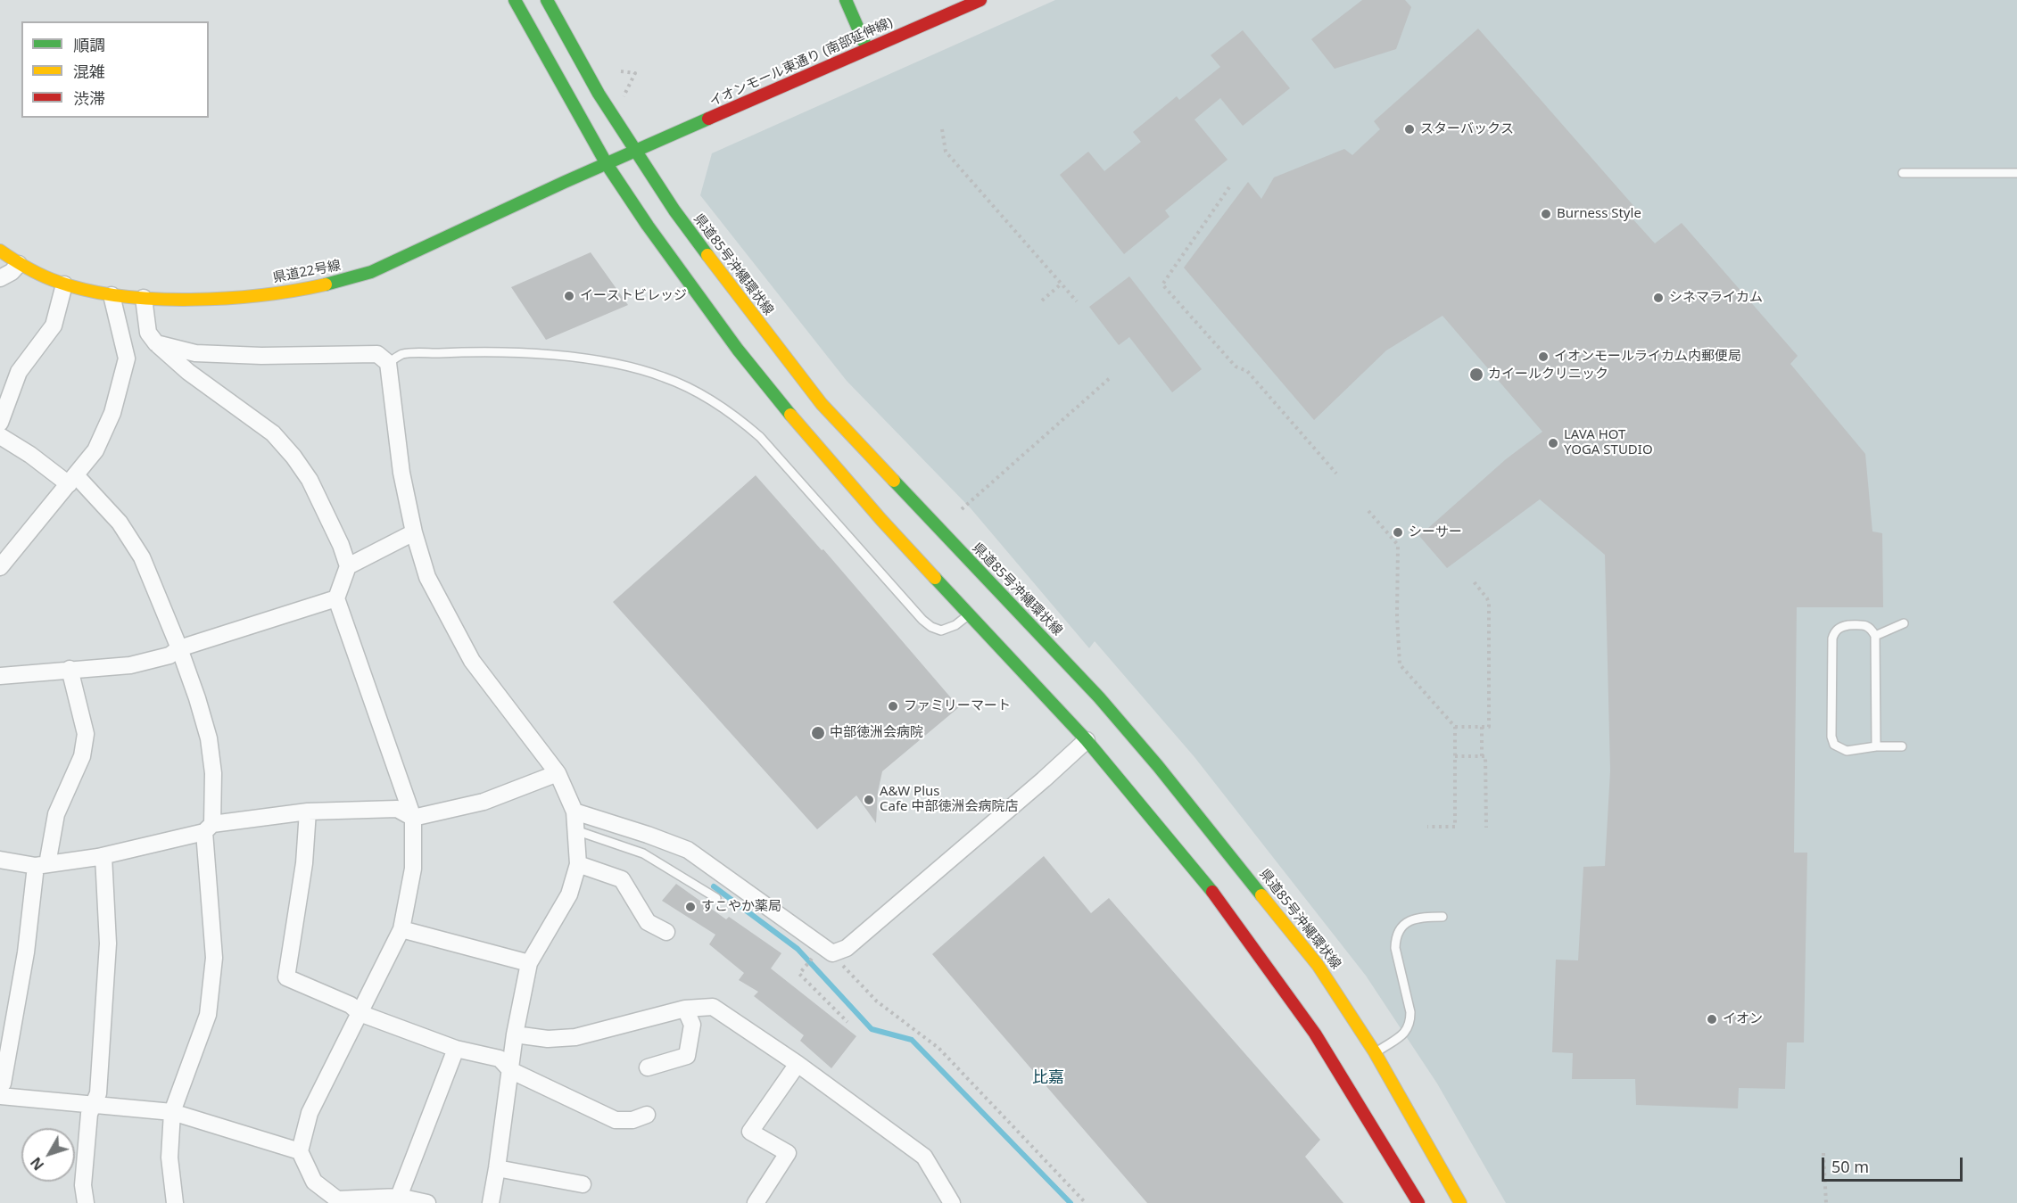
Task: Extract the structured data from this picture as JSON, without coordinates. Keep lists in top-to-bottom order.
{
  "streets": {
    "main road": ["イオンモール東通り (南部延伸線)", "県道85号沖縄環状線", "県道22号線"]
  },
  "crossings": [
    ["イオンモール東通り (南部延伸線)", "県道85号沖縄環状線"],
    ["イオンモール東通り (南部延伸線)", "県道22号線"],
    ["県道85号沖縄環状線", "県道22号線"]
  ],
  "districts": ["比嘉"],
  "places": [
    "スターバックス",
    "Burness Style",
    "イーストビレッジ",
    "シネマライカム",
    "イオンモールライカム内郵便局",
    "カイールクリニック",
    "LAVA HOT YOGA STUDIO",
    "シーサー",
    "ファミリーマート",
    "中部徳洲会病院",
    "A&W Plus Cafe 中部徳洲会病院店",
    "すこやか薬局",
    "イオン"
  ],
  "legend": ["順調", "混雑", "渋滞"],
  "scale_bar": "50 m",
  "north": "bottom left"
}
